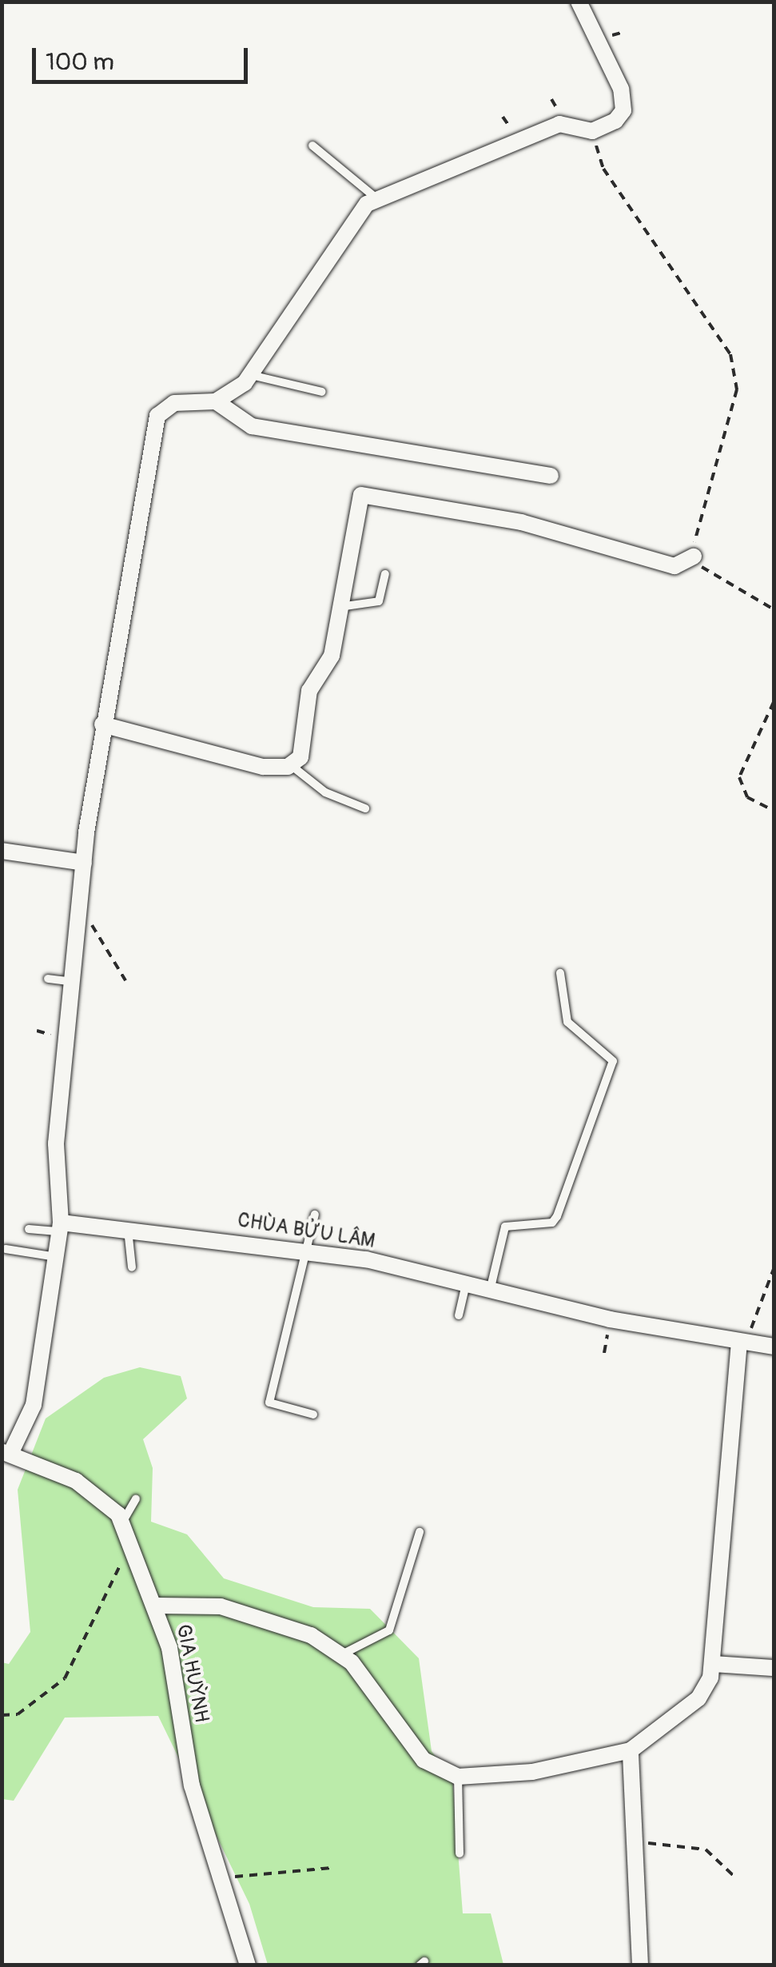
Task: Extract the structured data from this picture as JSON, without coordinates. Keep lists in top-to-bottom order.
{
  "streets": {
    "street": ["CHÙA BỬU LÂM", "GIA HUỲNH"]
  },
  "scale_bar": "100 m"
}
